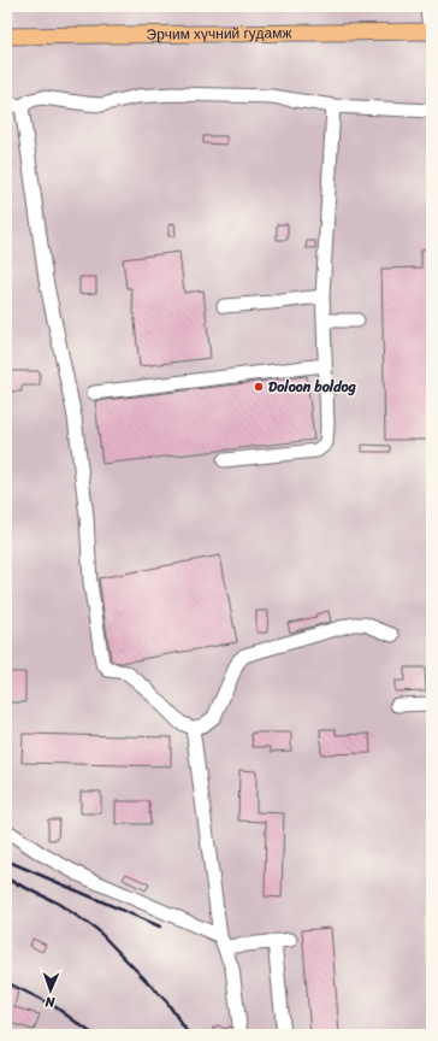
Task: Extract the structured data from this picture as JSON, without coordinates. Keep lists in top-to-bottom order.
{
  "streets": {
    "main road": ["Эрчим хүчний гудамж"]
  },
  "places": ["Doloon boldog"],
  "north": "bottom"
}
